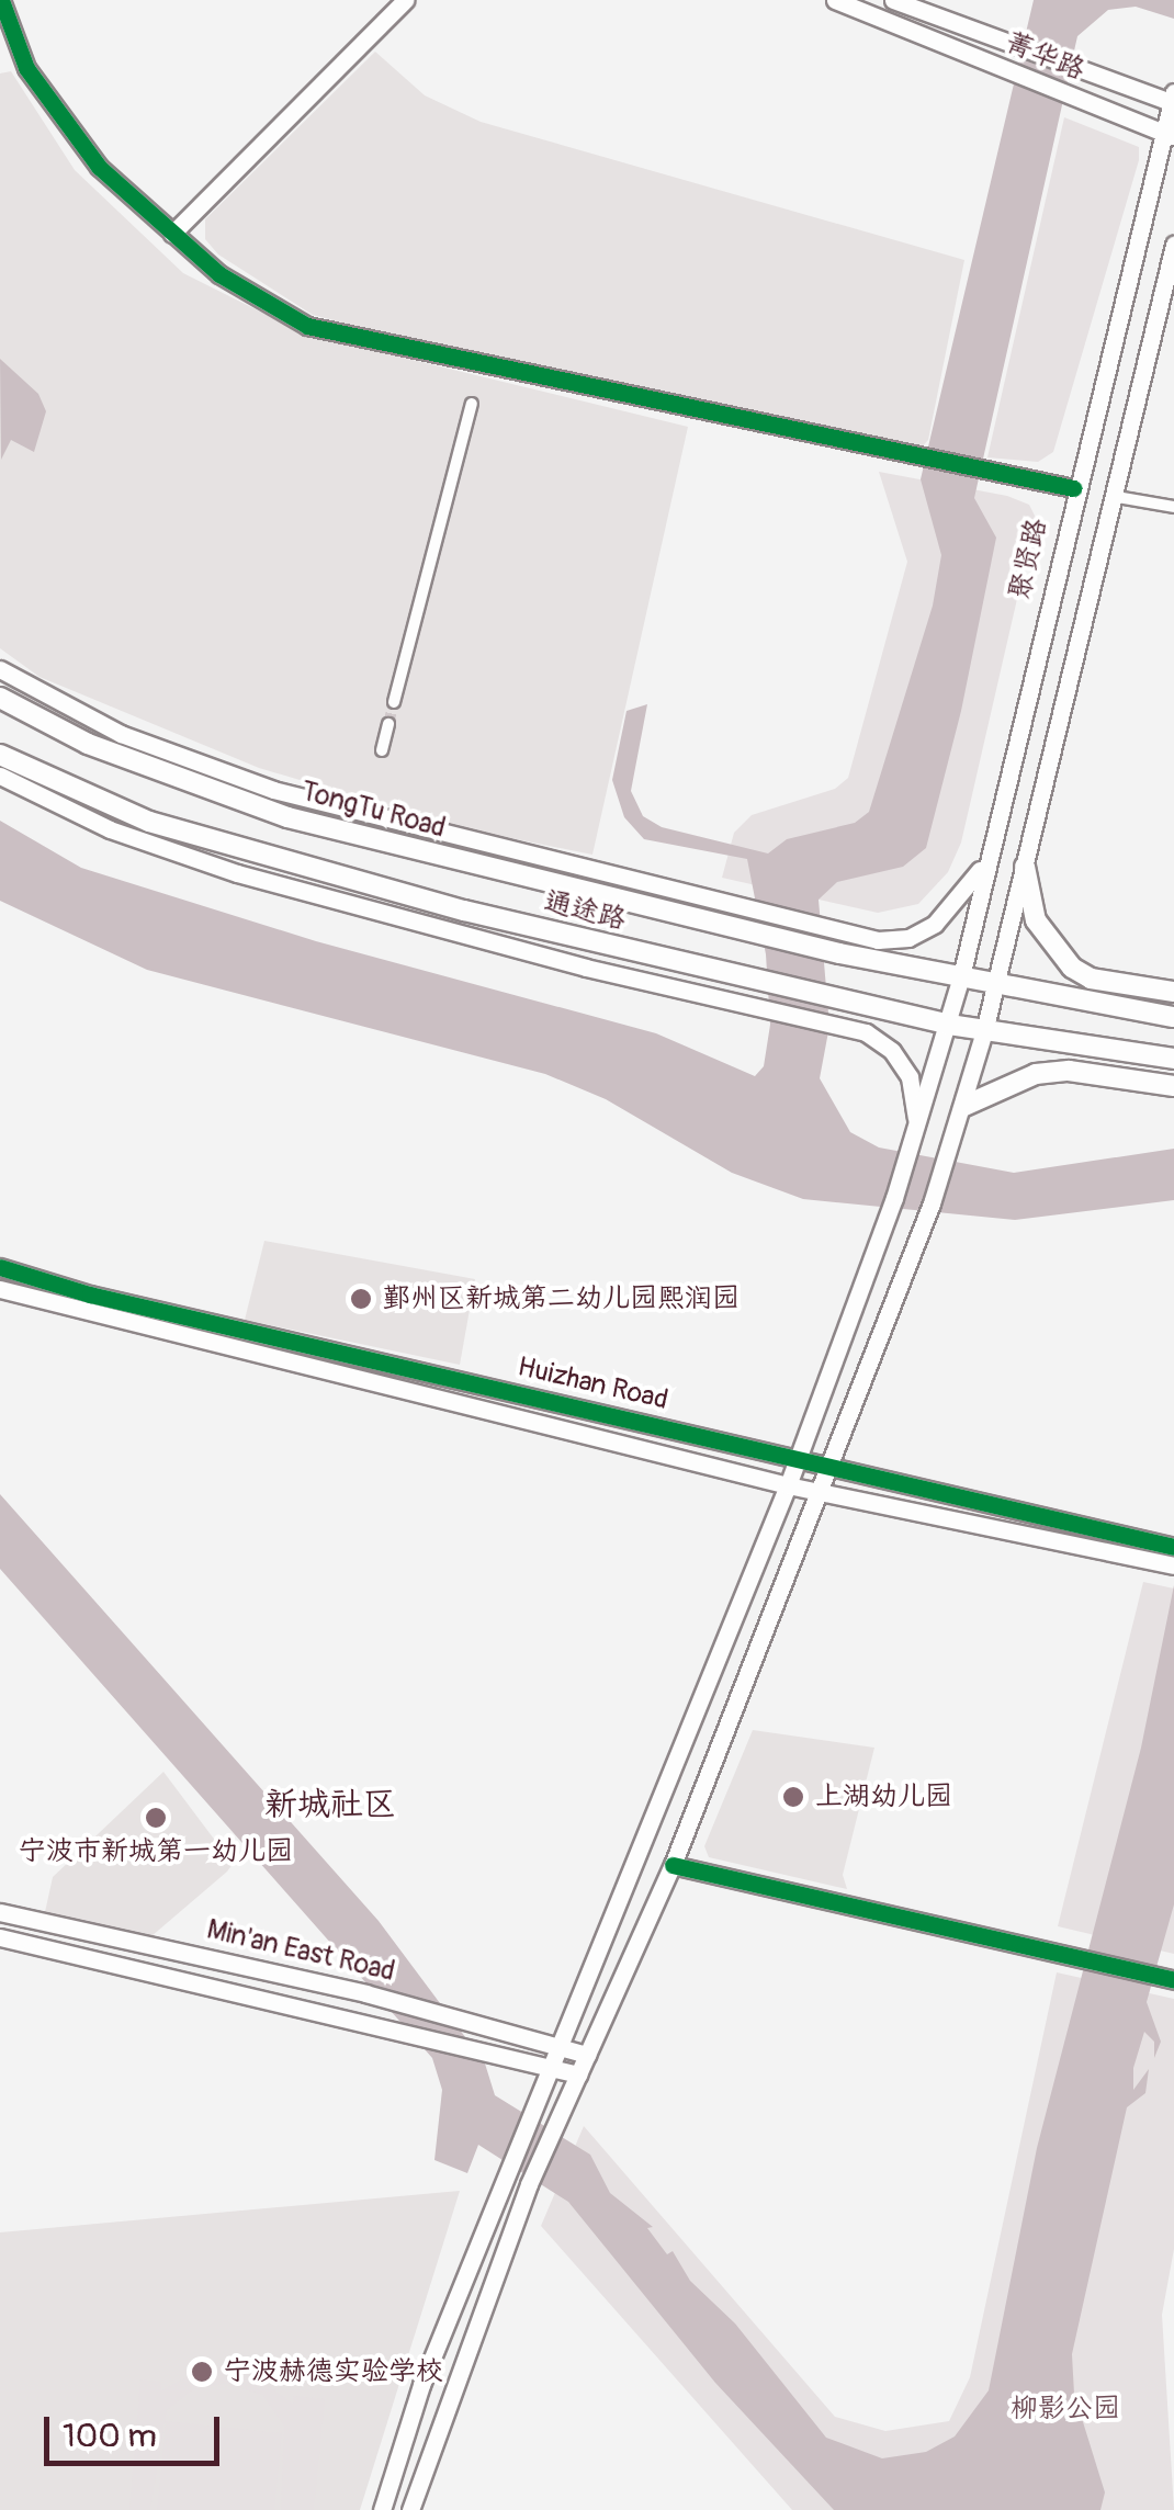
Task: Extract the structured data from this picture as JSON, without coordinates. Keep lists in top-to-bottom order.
{
  "streets": {
    "main road": [
      "菁华路",
      "聚贤路",
      "TongTu Road",
      "通途路",
      "Huizhan Road",
      "Min'an East Road"
    ]
  },
  "crossings": [
    ["菁华路", "聚贤路"],
    ["聚贤路", "TongTu Road"],
    ["聚贤路", "通途路"],
    ["聚贤路", "Huizhan Road"],
    ["聚贤路", "Min'an East Road"]
  ],
  "districts": ["新城社区"],
  "parks": ["柳影公园"],
  "places": [
    "鄞州区新城第二幼儿园熙润园",
    "上湖幼儿园",
    "宁波市新城第一幼儿园",
    "宁波赫德实验学校"
  ],
  "scale_bar": "100 m"
}
